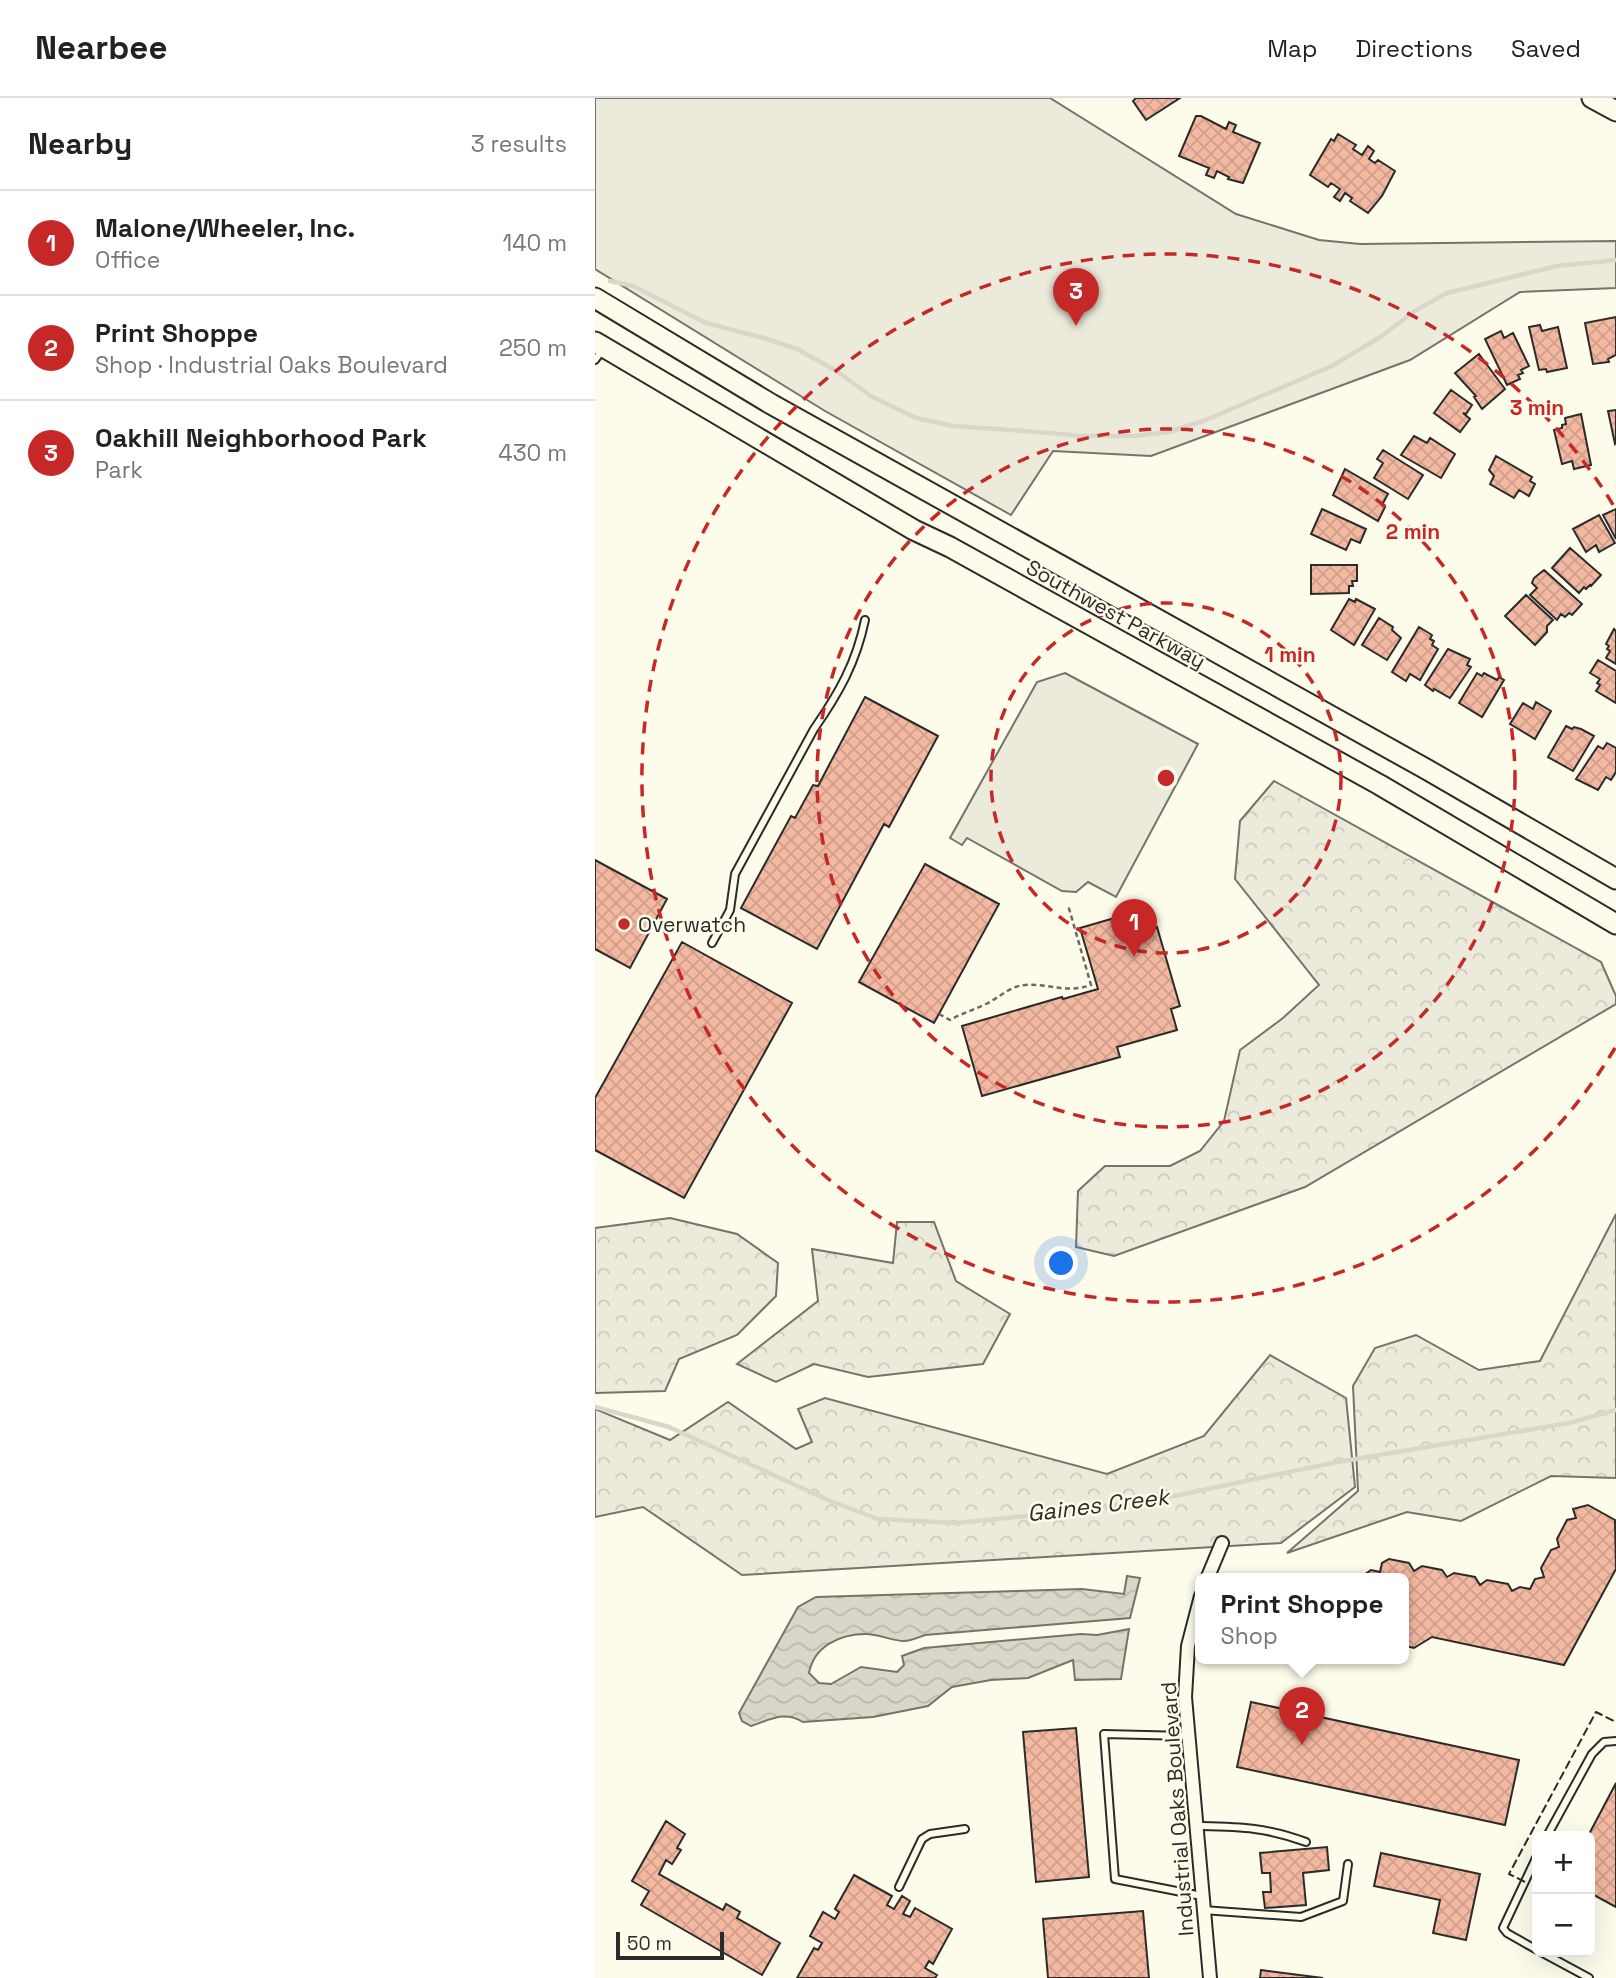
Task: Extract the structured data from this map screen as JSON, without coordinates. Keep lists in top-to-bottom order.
{
  "streets": {
    "main road": ["Southwest Parkway"],
    "street": ["Industrial Oaks Boulevard"]
  },
  "water": ["Gaines Creek"],
  "places": ["Overwatch"],
  "scale_bar": "50 m",
  "page": {
    "header": "Nearbee",
    "nav": ["Map", "Directions", "Saved"],
    "heading": ["Nearby", "3 results"],
    "list": [
      {
        "mark": "1",
        "name": "Malone/Wheeler, Inc.",
        "note": "Office",
        "value": "140 m"
      },
      {
        "mark": "2",
        "name": "Print Shoppe",
        "note": "Shop · Industrial Oaks Boulevard",
        "value": "250 m"
      },
      {
        "mark": "3",
        "name": "Oakhill Neighborhood Park",
        "note": "Park",
        "value": "430 m"
      }
    ],
    "pins": ["3", "1", "2"],
    "popup": ["Print Shoppe", "Shop"],
    "map_buttons": ["+", "−"],
    "scale": "50 m"
  },
  "rings": ["3 min", "2 min", "1 min"]
}
